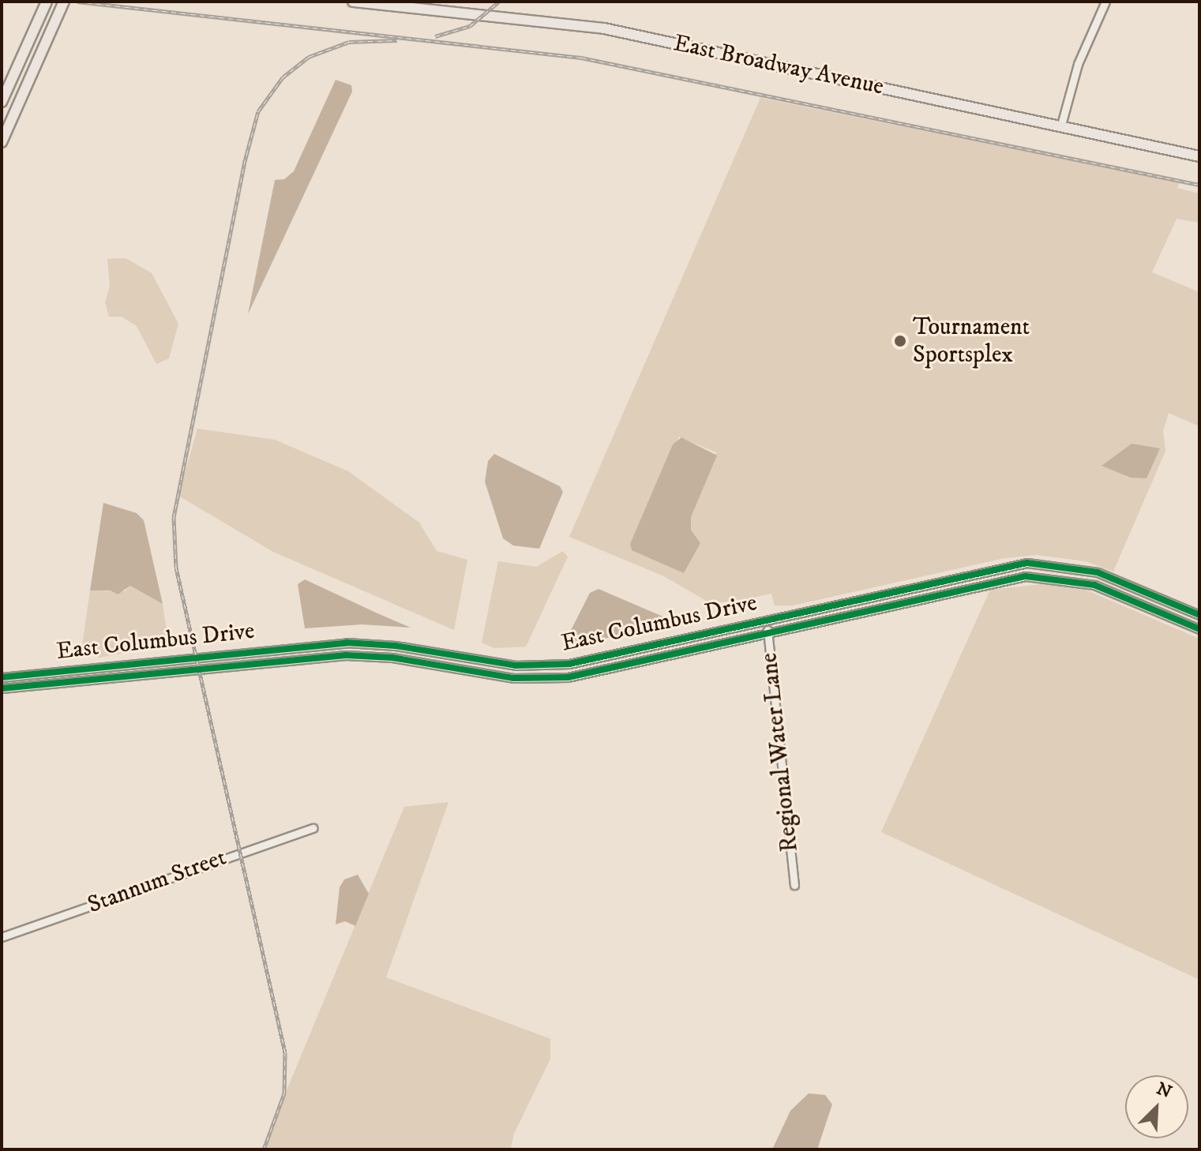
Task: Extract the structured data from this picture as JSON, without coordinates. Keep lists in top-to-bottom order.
{
  "streets": {
    "main road": ["East Broadway Avenue"],
    "street": ["East Columbus Drive", "Regional Water Lane", "Stannum Street"]
  },
  "crossings": [
    ["East Columbus Drive", "Regional Water Lane"]
  ],
  "places": ["Tournament Sportsplex"],
  "north": "top right"
}
